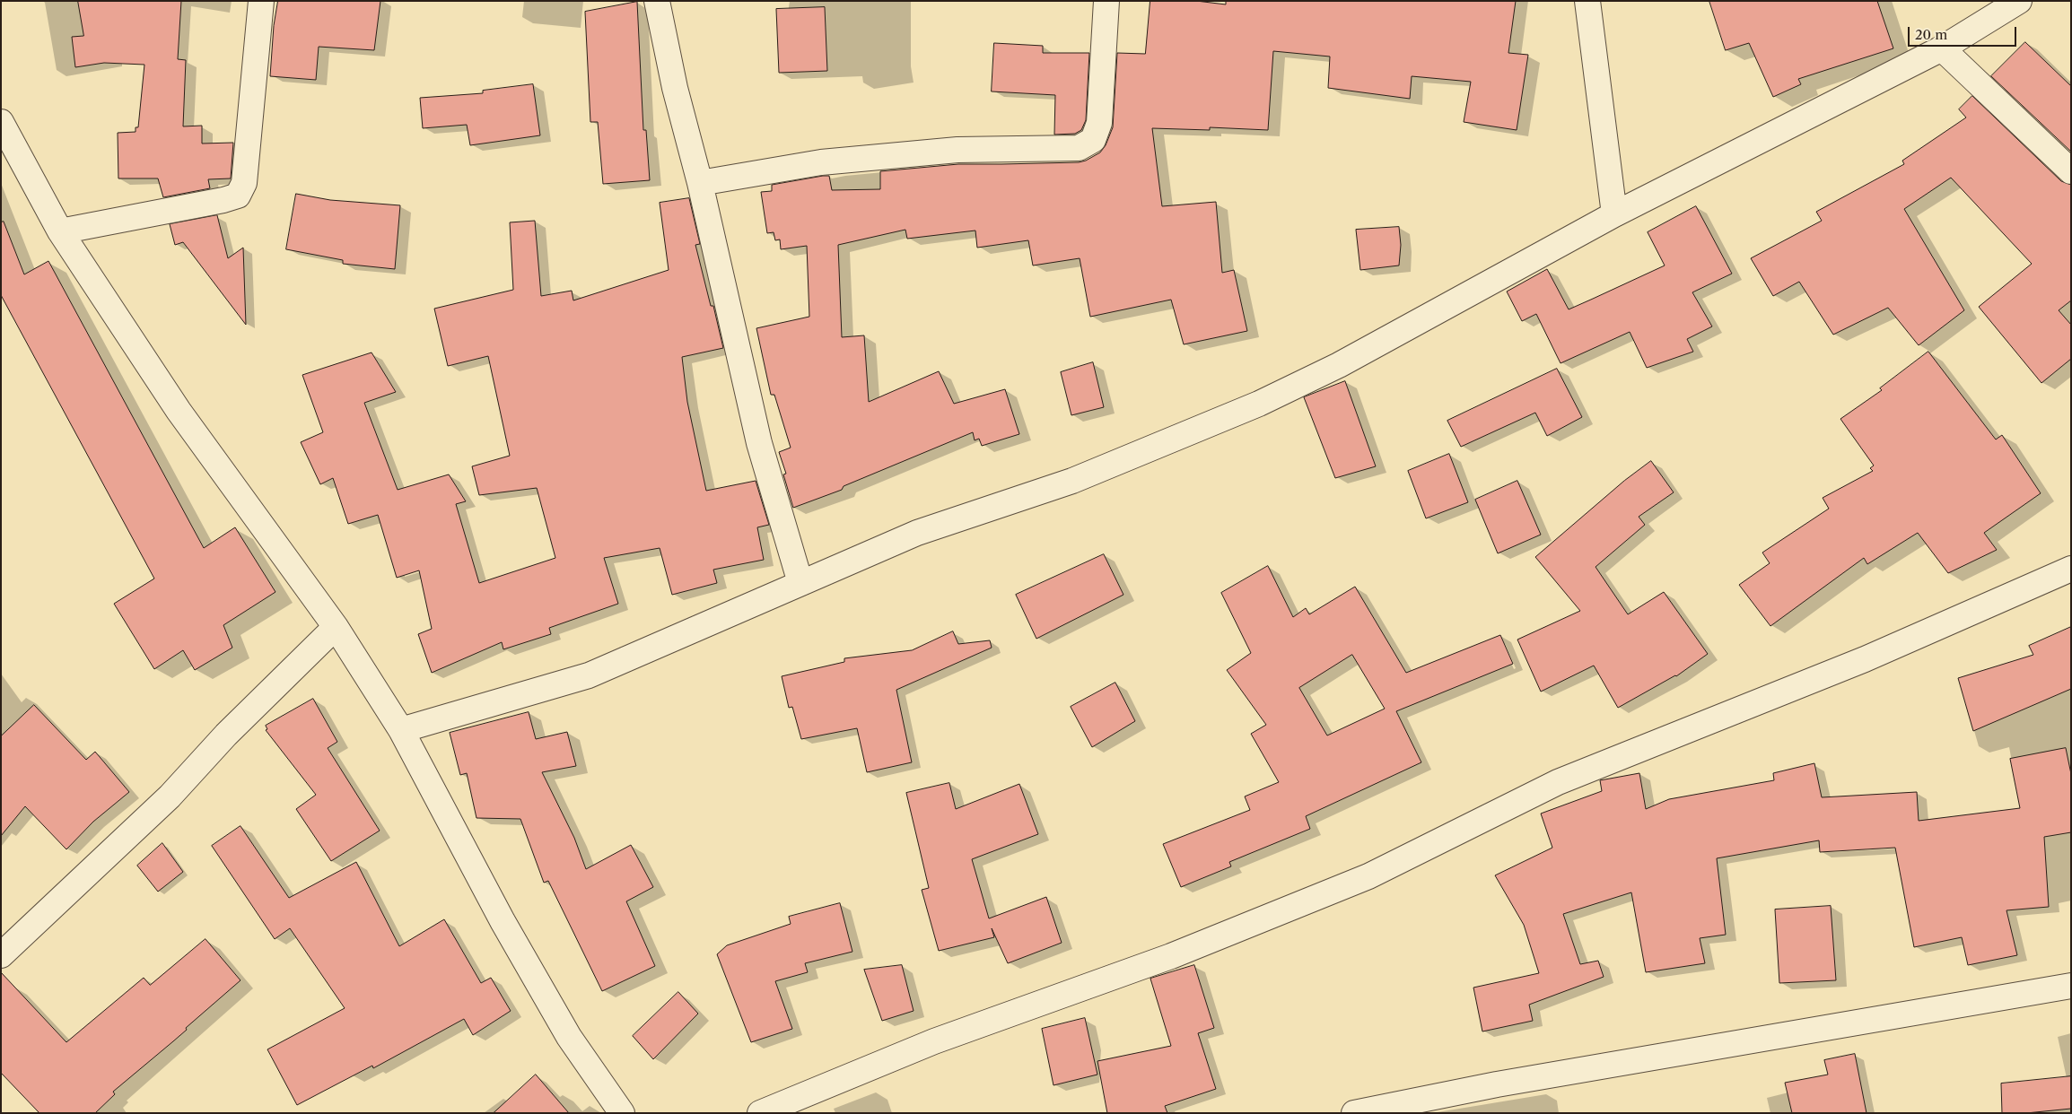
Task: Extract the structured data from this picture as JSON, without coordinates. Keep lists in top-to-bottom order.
{
  "scale_bar": "20 m"
}
